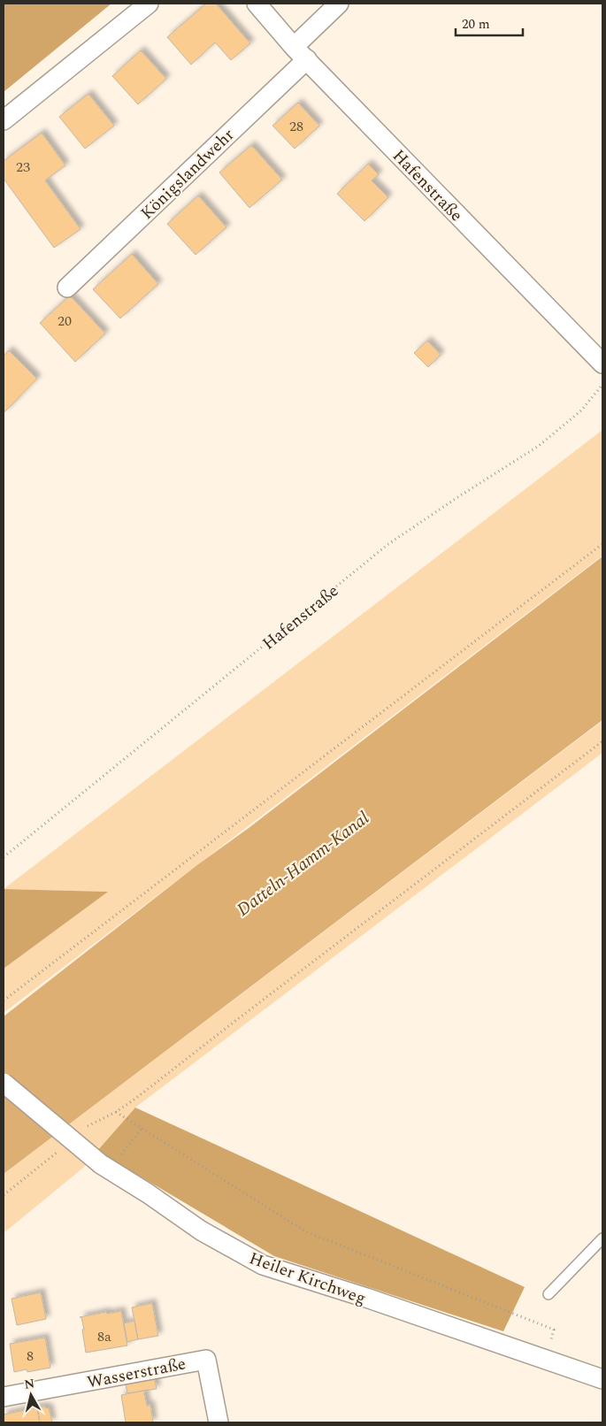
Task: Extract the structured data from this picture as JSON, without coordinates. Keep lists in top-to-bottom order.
{
  "streets": {
    "street": [
      "Königslandwehr",
      "Hafenstraße",
      "Heiler Kirchweg",
      "Wasserstraße"
    ]
  },
  "crossings": [
    ["Königslandwehr", "Hafenstraße"]
  ],
  "water": ["Datteln-Hamm-Kanal"],
  "house_numbers": [
    "28",
    "23",
    "20",
    "8a",
    "8"
  ],
  "scale_bar": "20 m",
  "north": "top"
}
